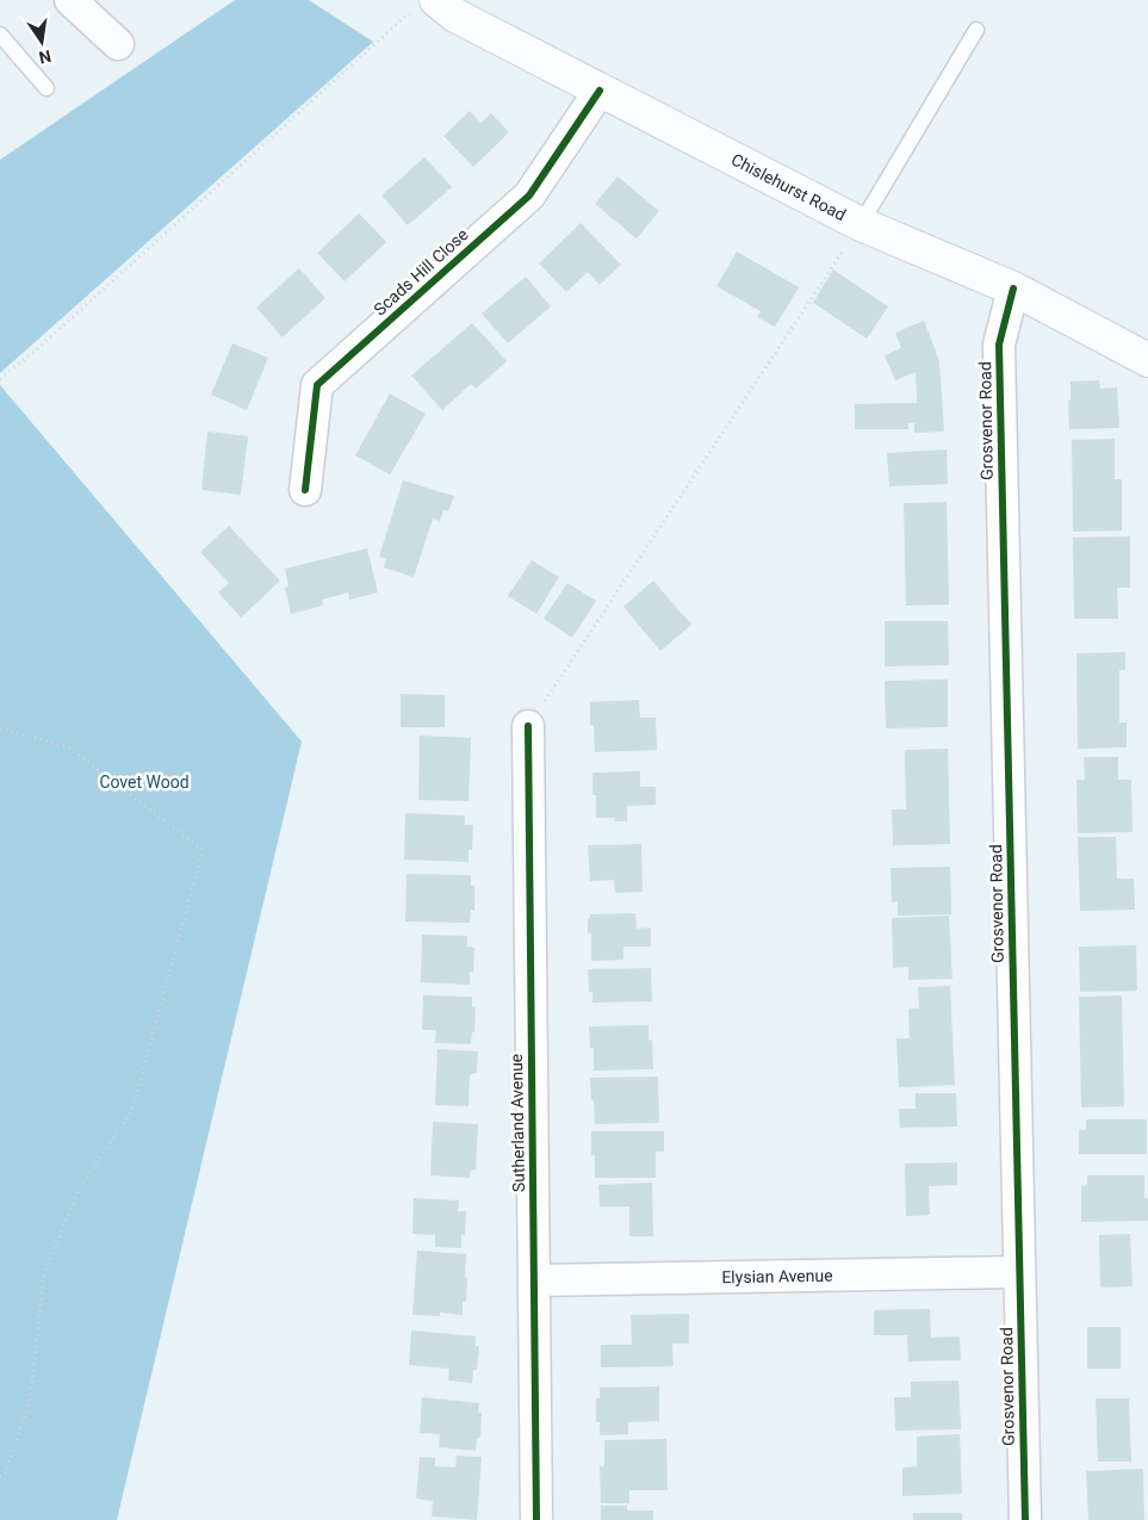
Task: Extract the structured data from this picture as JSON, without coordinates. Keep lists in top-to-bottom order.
{
  "streets": {
    "main road": ["Chislehurst Road"],
    "street": [
      "Scads Hill Close",
      "Grosvenor Road",
      "Sutherland Avenue",
      "Elysian Avenue"
    ]
  },
  "crossings": [
    ["Chislehurst Road", "Scads Hill Close"],
    ["Chislehurst Road", "Grosvenor Road"],
    ["Grosvenor Road", "Elysian Avenue"],
    ["Sutherland Avenue", "Elysian Avenue"]
  ],
  "parks": ["Covet Wood"],
  "north": "bottom"
}
